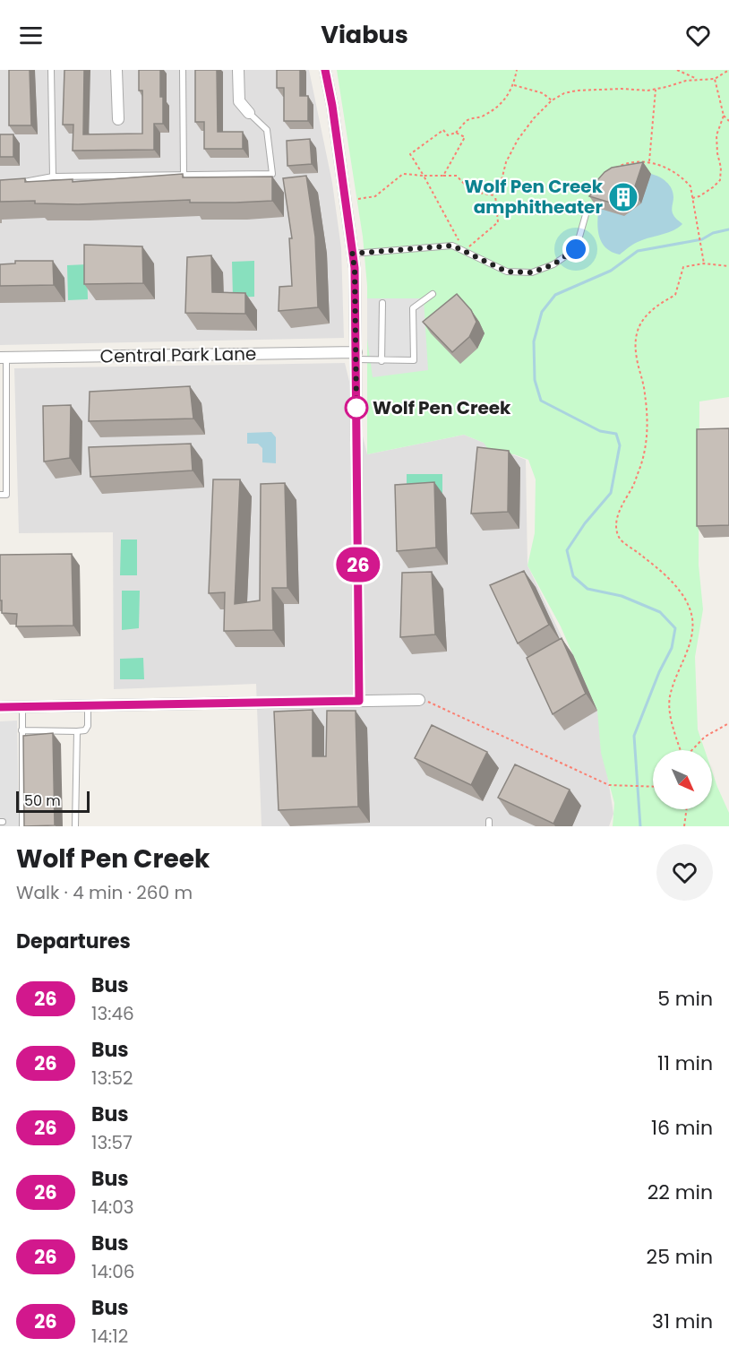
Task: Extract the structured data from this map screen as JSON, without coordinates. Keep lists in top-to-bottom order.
{
  "streets": {
    "street": ["Central Park Lane"]
  },
  "places": {
    "building": ["Wolf Pen Creek amphitheater"],
    "other": ["Wolf Pen Creek"]
  },
  "lines": ["bus line 26"],
  "scale_bar": "50 m",
  "north": "bottom right",
  "page": {
    "header": "Viabus",
    "on_map": "26",
    "scale": "50 m",
    "heading": [
      ["Wolf Pen Creek", "Walk · 4 min · 260 m"],
      "Departures"
    ],
    "list": [
      {
        "mark": "26",
        "name": "Bus",
        "note": "13:46",
        "value": "5 min"
      },
      {
        "mark": "26",
        "name": "Bus",
        "note": "13:52",
        "value": "11 min"
      },
      {
        "mark": "26",
        "name": "Bus",
        "note": "13:57",
        "value": "16 min"
      },
      {
        "mark": "26",
        "name": "Bus",
        "note": "14:03",
        "value": "22 min"
      },
      {
        "mark": "26",
        "name": "Bus",
        "note": "14:06",
        "value": "25 min"
      },
      {
        "mark": "26",
        "name": "Bus",
        "note": "14:12",
        "value": "31 min"
      }
    ]
  }
}
